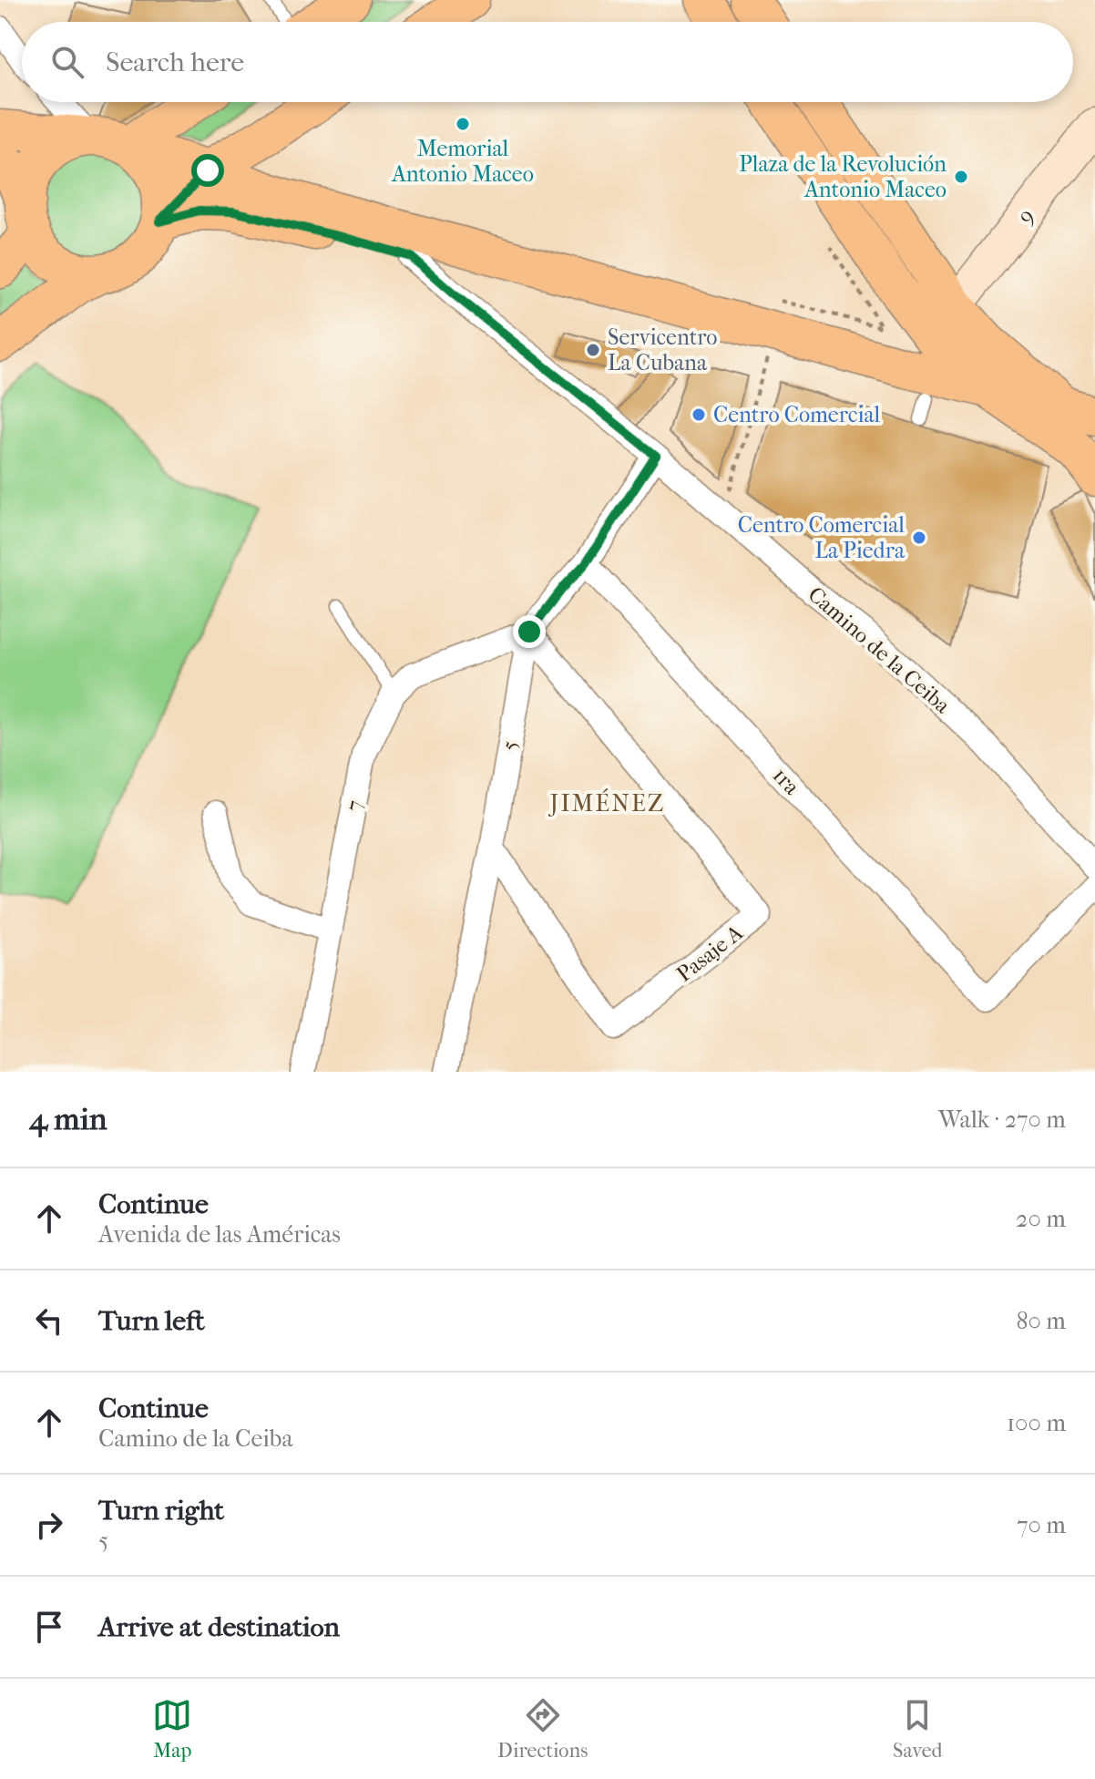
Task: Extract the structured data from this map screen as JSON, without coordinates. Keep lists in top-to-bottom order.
{
  "streets": {
    "street": [
      "9",
      "Camino de la Ceiba",
      "5",
      "1ra",
      "7",
      "Pasaje A"
    ]
  },
  "crossings": [
    ["Camino de la Ceiba", "5"],
    ["5", "1ra"],
    ["5", "7"],
    ["5", "Pasaje A"],
    ["7", "Pasaje A"]
  ],
  "districts": ["JIMÉNEZ"],
  "places": [
    "Memorial Antonio Maceo",
    "Plaza de la Revolución Antonio Maceo",
    "Servicentro La Cubana",
    "Centro Comercial",
    "Centro Comercial La Piedra"
  ],
  "page": {
    "search": "Search here",
    "heading": ["4 min", "Walk · 270 m"],
    "list": [
      ["Continue", "Avenida de las Américas", "20 m"],
      ["Turn left", "80 m"],
      ["Continue", "Camino de la Ceiba", "100 m"],
      ["Turn right", "5", "70 m"],
      "Arrive at destination"
    ],
    "nav": ["Map", "Directions", "Saved"]
  }
}
